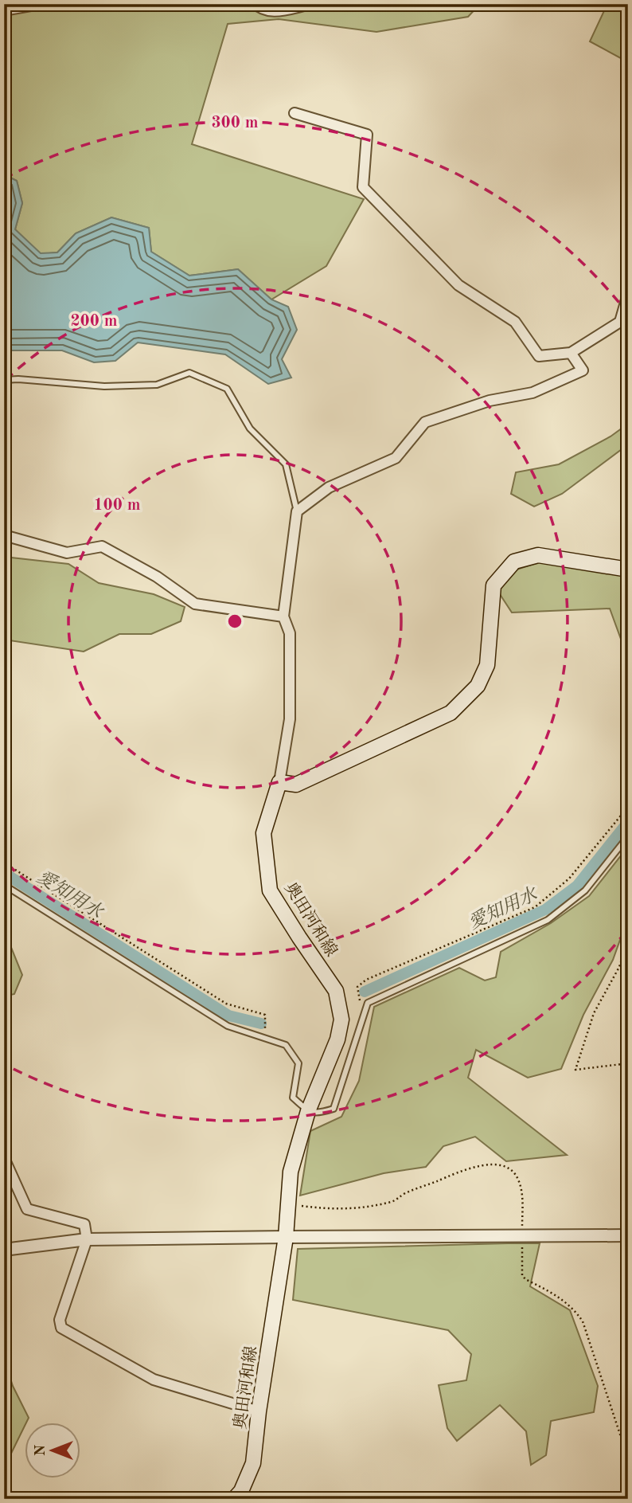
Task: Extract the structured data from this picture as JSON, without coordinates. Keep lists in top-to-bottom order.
{
  "streets": {
    "main road": ["奥田河和線"]
  },
  "water": ["愛知用水"],
  "north": "left",
  "rings": ["300 m", "200 m", "100 m"]
}
